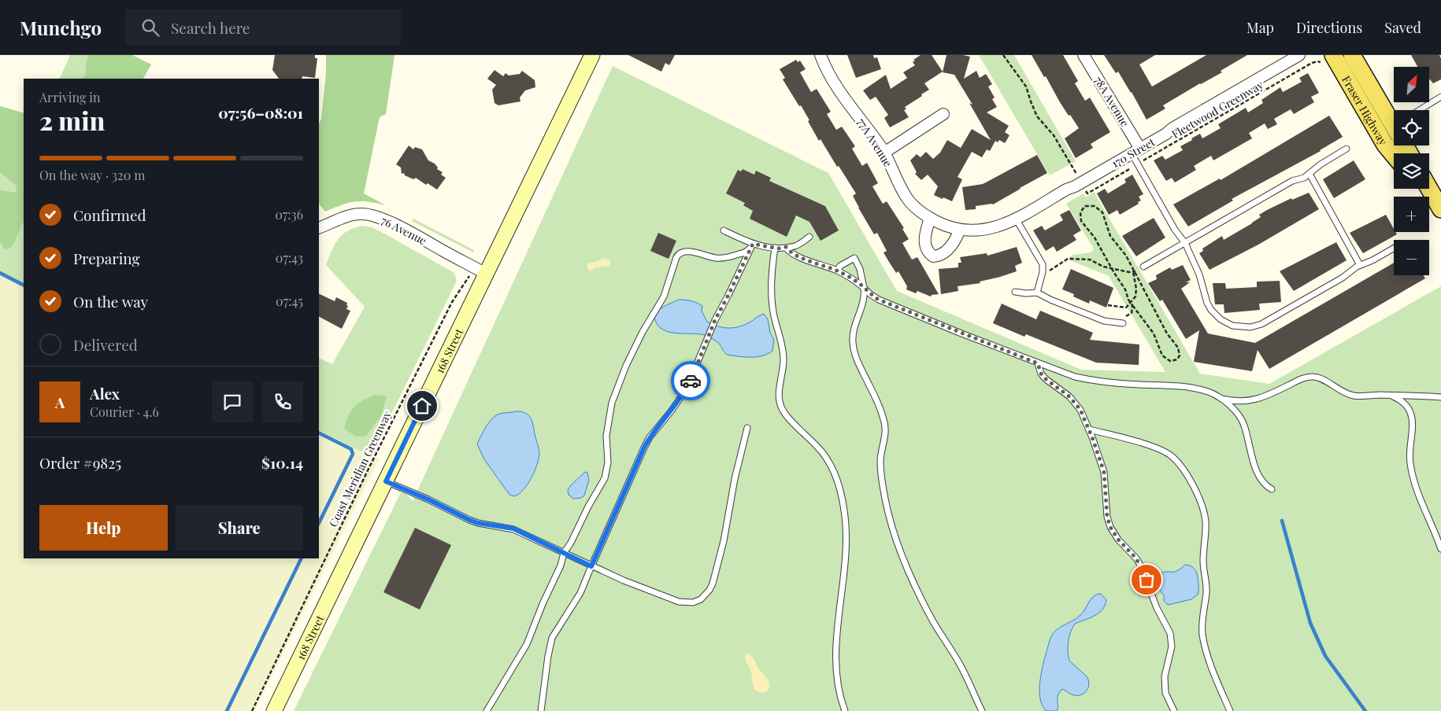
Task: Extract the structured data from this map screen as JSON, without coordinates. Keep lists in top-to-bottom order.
{
  "streets": {
    "main road": ["Fraser Highway", "168 Street"],
    "street": [
      "78A Avenue",
      "77A Avenue",
      "170 Street",
      "76 Avenue"
    ],
    "path": ["Fleetwood Greenway", "Coast Meridian Greenway"]
  },
  "crossings": [
    ["78A Avenue", "170 Street"],
    ["Fleetwood Greenway", "Fraser Highway"],
    ["77A Avenue", "170 Street"],
    ["76 Avenue", "168 Street"]
  ],
  "north": "top right",
  "page": {
    "header": "Munchgo",
    "search": "Search here",
    "nav": ["Map", "Directions", "Saved"],
    "map_buttons": ["+", "−"],
    "heading": ["2 min", "Arriving in", "07:56–08:01"],
    "panel": [
      "Alex",
      "Courier · 4.6",
      "Order #9825",
      "$10.14"
    ],
    "bar": "On the way · 320 m",
    "list": [
      ["Confirmed", "07:36"],
      ["Preparing", "07:43"],
      ["On the way", "07:45"],
      "Delivered"
    ],
    "round": "A",
    "buttons": ["Help", "Share"]
  }
}
